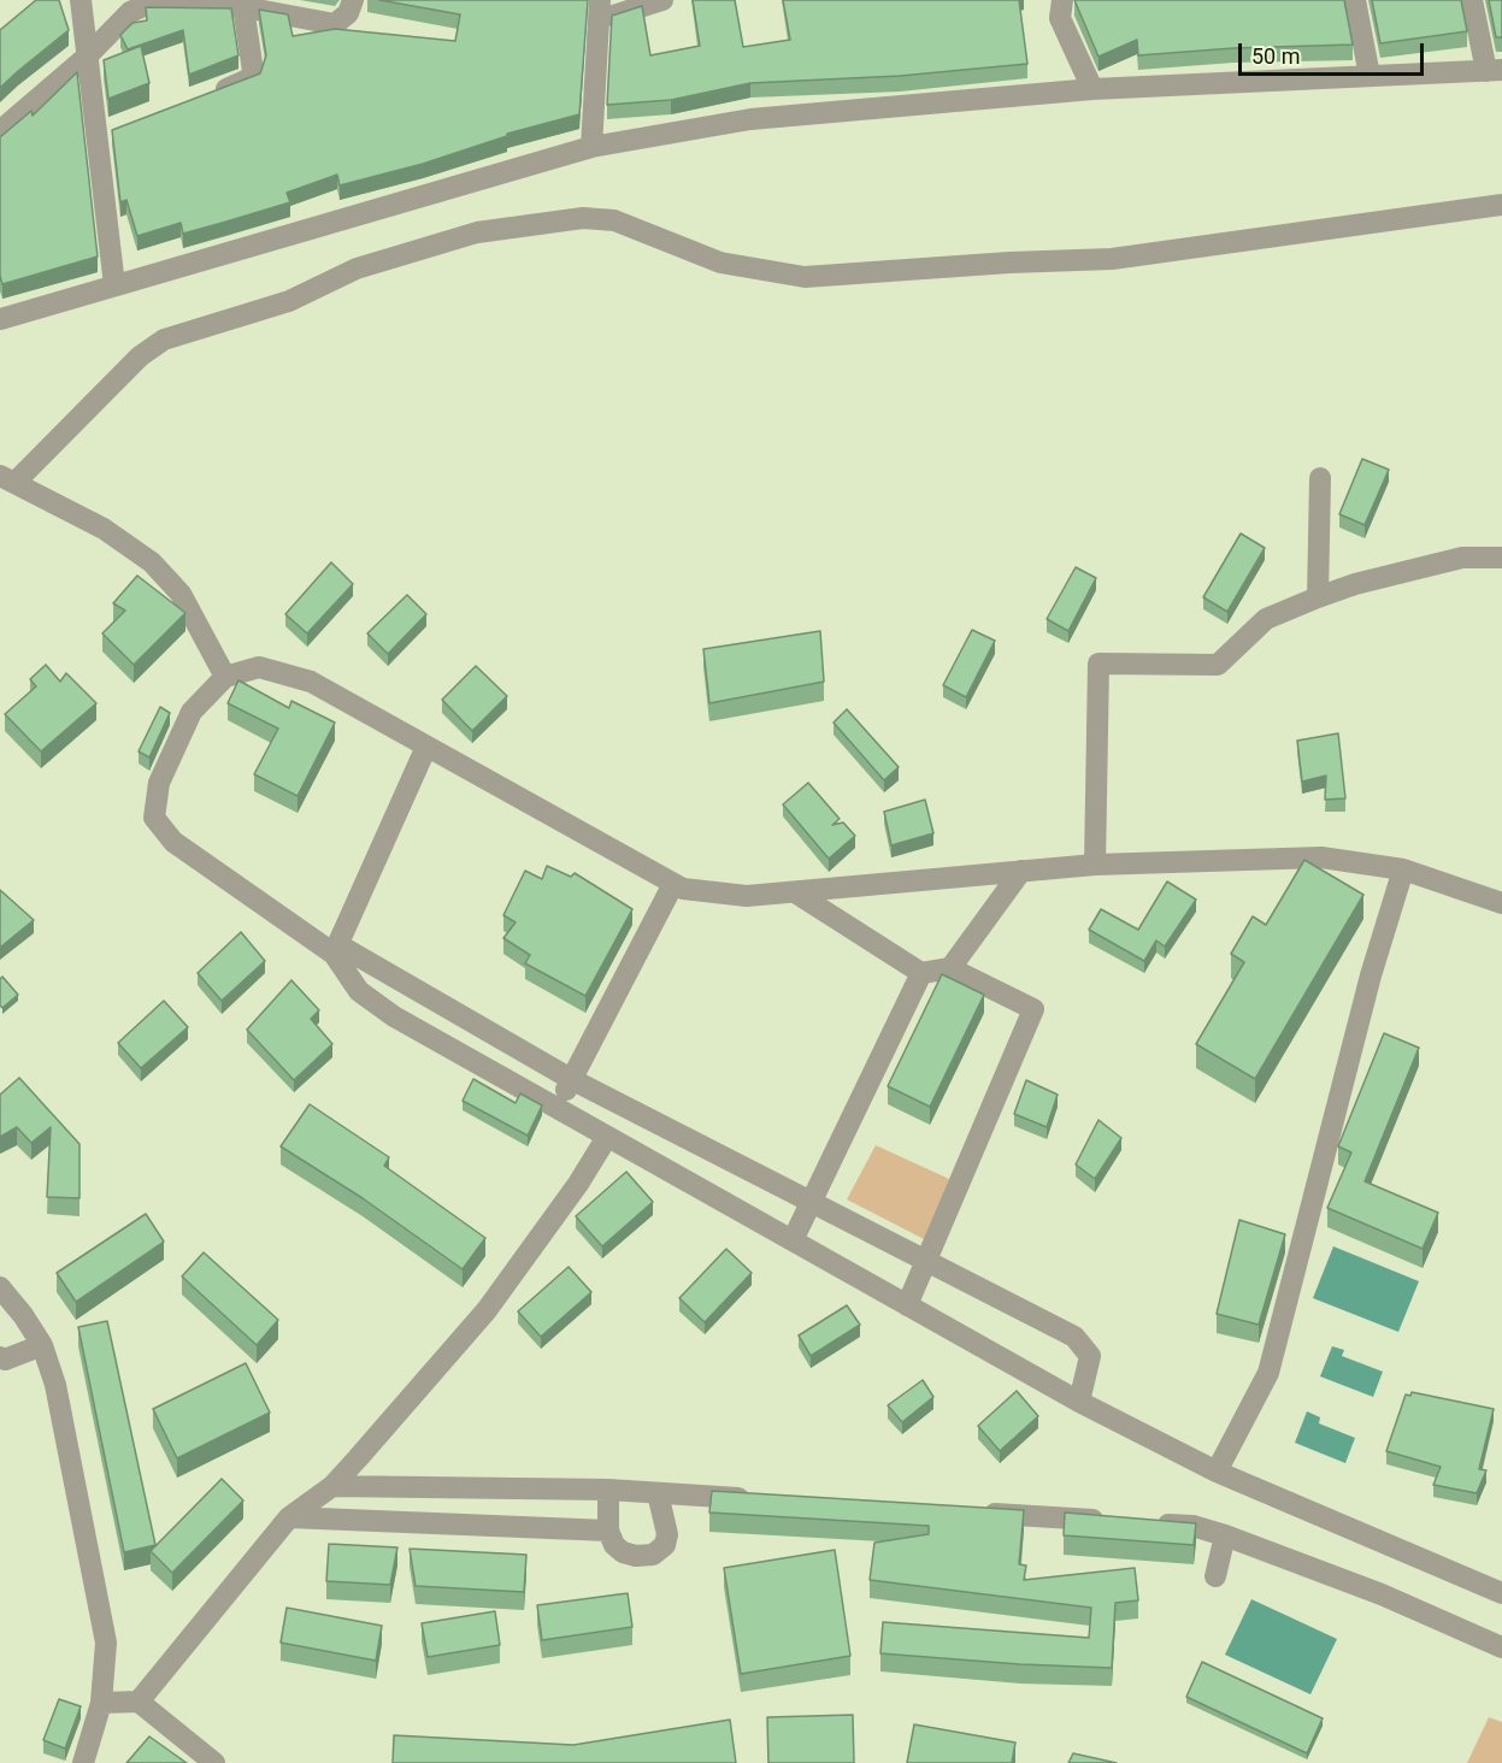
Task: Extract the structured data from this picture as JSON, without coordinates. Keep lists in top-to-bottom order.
{
  "scale_bar": "50 m"
}
